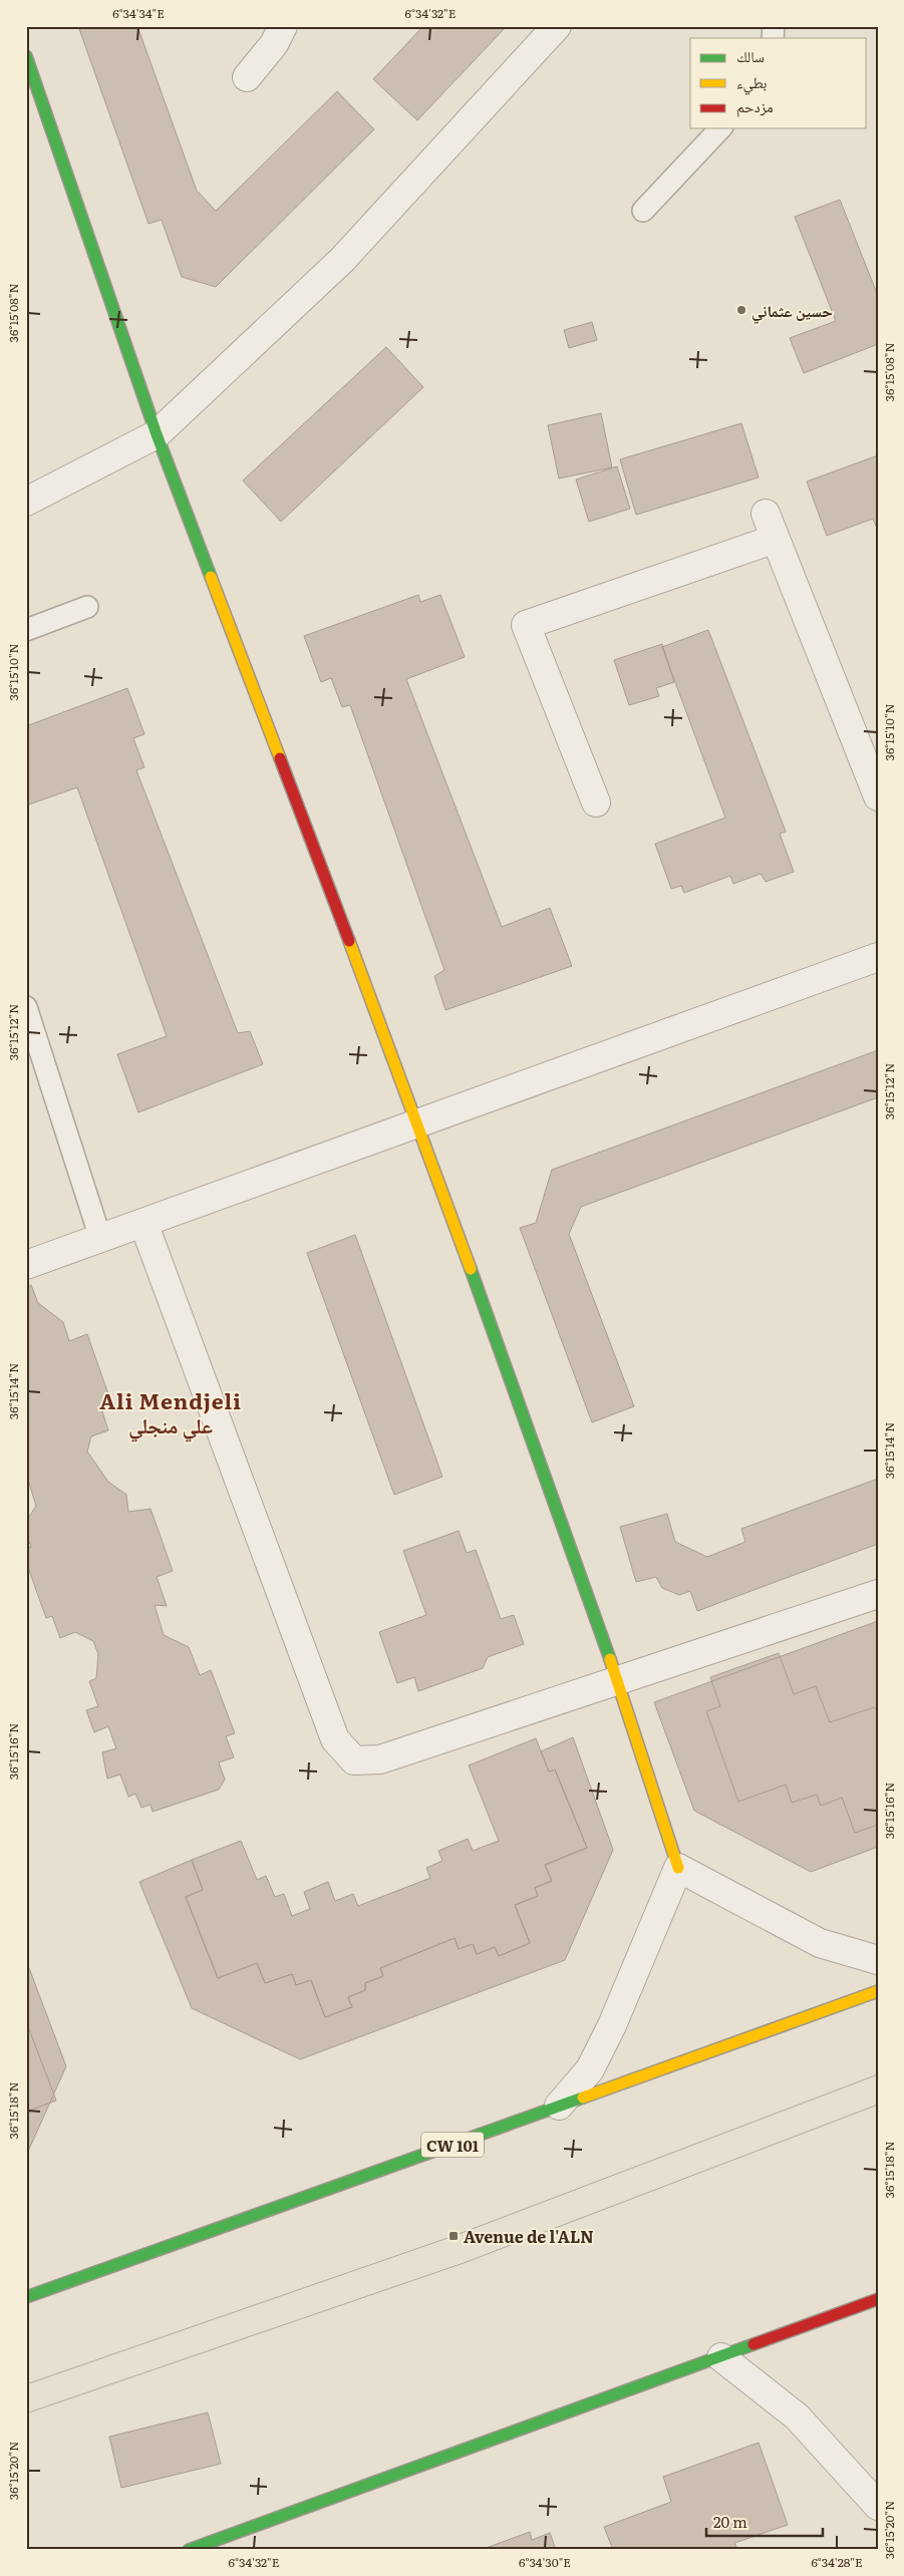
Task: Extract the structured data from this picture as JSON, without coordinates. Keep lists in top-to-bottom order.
{
  "streets": {
    "street": ["CW 101"]
  },
  "districts": ["Ali Mendjeli علي منجلي"],
  "places": {
    "other": ["حسين عثماني"],
    "transit": ["Avenue de l'ALN"]
  },
  "legend": ["سالك", "بطيء", "مزدحم"],
  "scale_bar": "20 m",
  "coordinates": [
    "6°34'34\"E",
    "6°34'32\"E",
    "36°15'08\"N",
    "36°15'10\"N",
    "36°15'12\"N",
    "36°15'14\"N",
    "36°15'16\"N",
    "36°15'18\"N",
    "36°15'20\"N",
    "6°34'30\"E",
    "6°34'28\"E"
  ]
}
